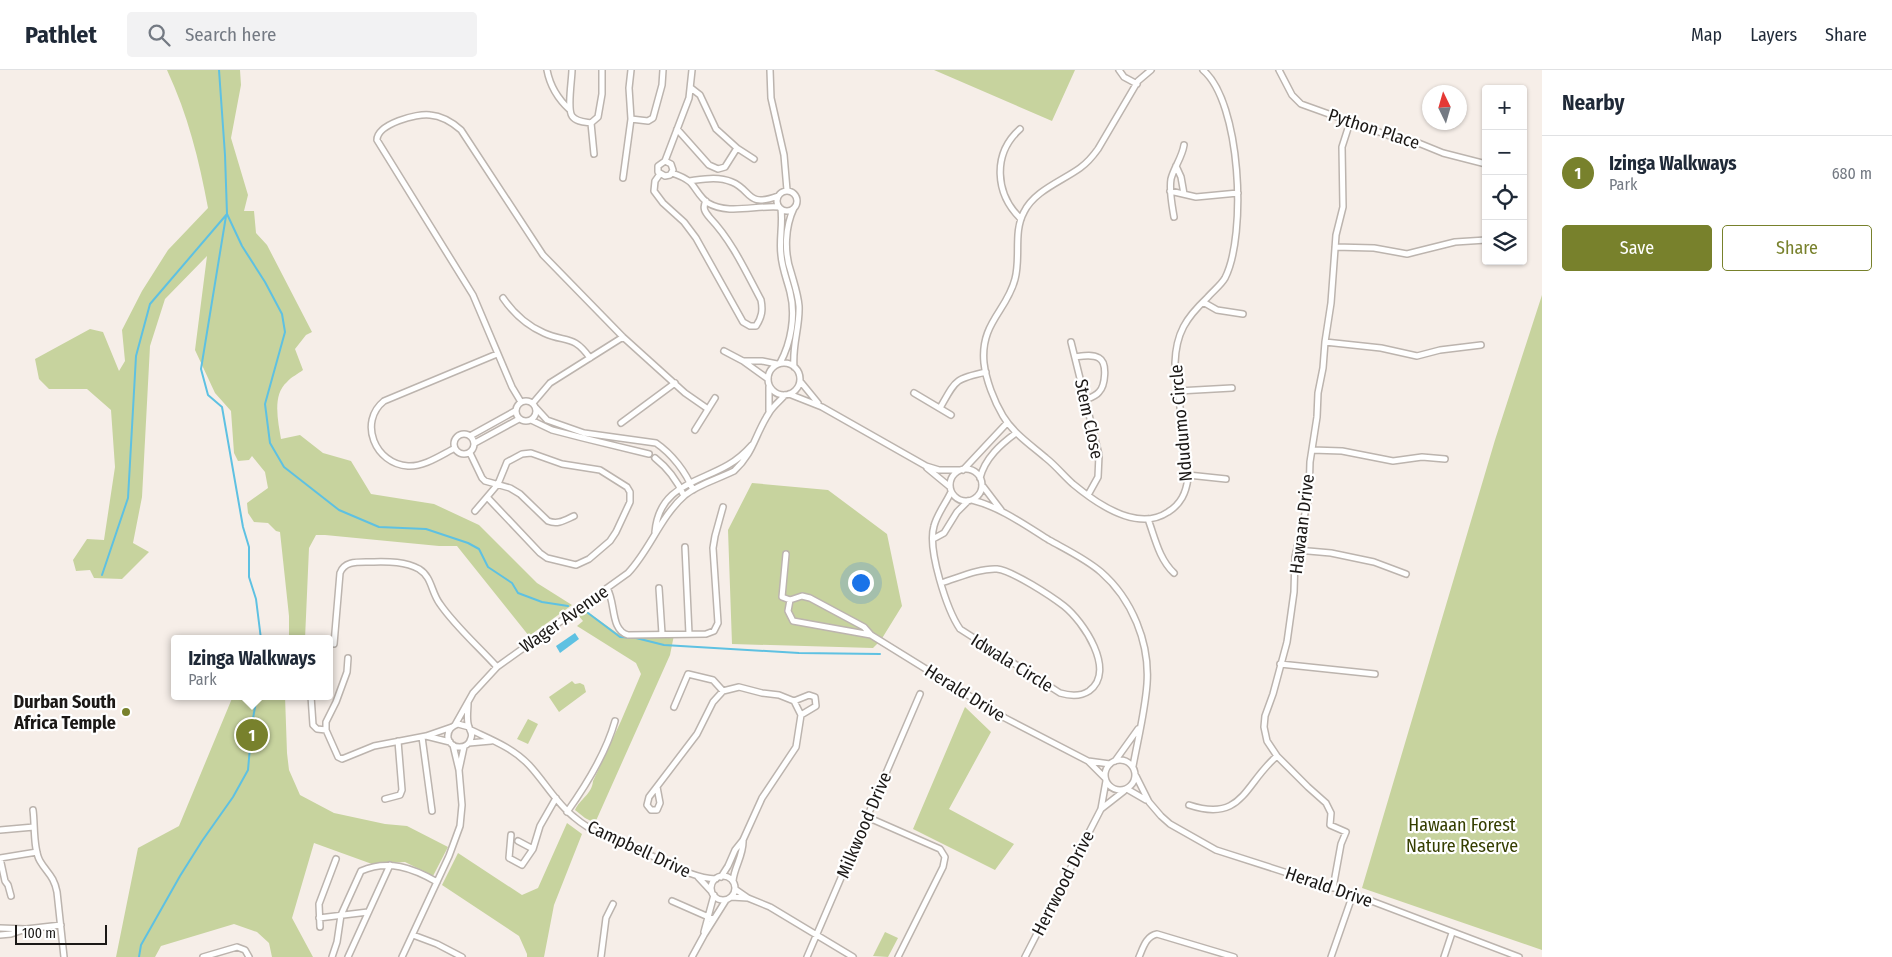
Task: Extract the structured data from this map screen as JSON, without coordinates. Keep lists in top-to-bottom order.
{
  "streets": {
    "street": [
      "Python Place",
      "Stem Close",
      "Ndudumo Circle",
      "Hawaan Drive",
      "Wager Avenue",
      "Idwala Circle",
      "Herald Drive",
      "Milkwood Drive",
      "Campbell Drive",
      "Herrwood Drive"
    ]
  },
  "crossings": [
    ["Python Place", "Hawaan Drive"],
    ["Stem Close", "Ndudumo Circle"],
    ["Hawaan Drive", "Herald Drive"],
    ["Wager Avenue", "Campbell Drive"],
    ["Herald Drive", "Herrwood Drive"]
  ],
  "parks": ["Hawaan Forest Nature Reserve"],
  "places": ["Durban South Africa Temple"],
  "scale_bar": "100 m",
  "north": "top",
  "page": {
    "header": "Pathlet",
    "search": "Search here",
    "nav": ["Map", "Layers", "Share"],
    "heading": "Nearby",
    "map_buttons": ["+", "−"],
    "list": [
      {
        "mark": "1",
        "name": "Izinga Walkways",
        "note": "Park",
        "value": "680 m"
      }
    ],
    "buttons": ["Save", "Share"],
    "popup": ["Izinga Walkways", "Park"],
    "pins": "1",
    "scale": "100 m"
  }
}
